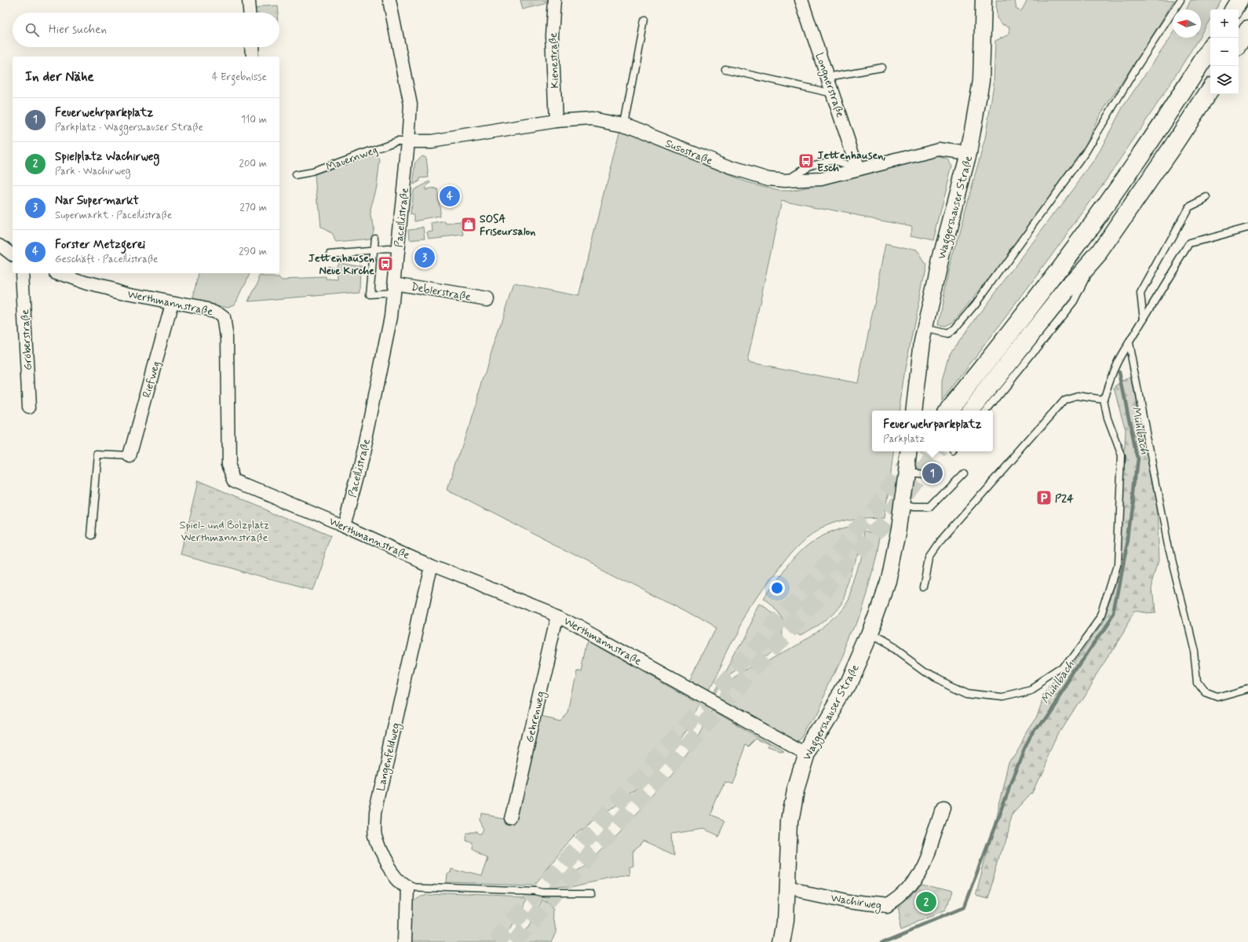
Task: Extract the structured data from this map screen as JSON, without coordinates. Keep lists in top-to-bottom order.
{
  "streets": {
    "street": [
      "Kienestraße",
      "Longnerstraße",
      "Susostraße",
      "Waggershauser Straße",
      "Pacellistraße",
      "Deblerstraße",
      "Werthmannstraße",
      "Gröberstraße",
      "Riefweg",
      "Gehrenweg",
      "Langenfeldweg",
      "Wachirweg"
    ],
    "lane": ["Mauernweg"]
  },
  "crossings": [
    ["Kienestraße", "Susostraße"],
    ["Longnerstraße", "Susostraße"],
    ["Susostraße", "Mauernweg"],
    ["Susostraße", "Waggershauser Straße"],
    ["Susostraße", "Pacellistraße"],
    ["Mauernweg", "Pacellistraße"],
    ["Waggershauser Straße", "Werthmannstraße"],
    ["Waggershauser Straße", "Wachirweg"],
    ["Pacellistraße", "Deblerstraße"],
    ["Pacellistraße", "Werthmannstraße"],
    ["Werthmannstraße", "Riefweg"],
    ["Werthmannstraße", "Gehrenweg"],
    ["Werthmannstraße", "Langenfeldweg"]
  ],
  "water": ["Mühlbach"],
  "parks": ["Spiel- und Bolzplatz Werthmannstraße"],
  "places": {
    "bus stop": ["Jettenhausen, Esch", "Jettenhausen Neue Kirche"],
    "shop": ["SOSA Friseursalon"],
    "parking": ["P24"]
  },
  "north": "left",
  "page": {
    "map_buttons": ["+", "−"],
    "search": "Hier suchen",
    "heading": ["In der Nähe", "4 Ergebnisse"],
    "list": [
      {
        "mark": "1",
        "name": "Feuerwehrparkplatz",
        "note": "Parkplatz · Waggershauser Straße",
        "value": "110 m"
      },
      {
        "mark": "2",
        "name": "Spielplatz Wachirweg",
        "note": "Park · Wachirweg",
        "value": "200 m"
      },
      {
        "mark": "3",
        "name": "Nar Supermarkt",
        "note": "Supermarkt · Pacellistraße",
        "value": "270 m"
      },
      {
        "mark": "4",
        "name": "Forster Metzgerei",
        "note": "Geschäft · Pacellistraße",
        "value": "290 m"
      }
    ],
    "pins": [
      "4",
      "3",
      "1",
      "2"
    ],
    "popup": ["Feuerwehrparkplatz", "Parkplatz"]
  }
}
